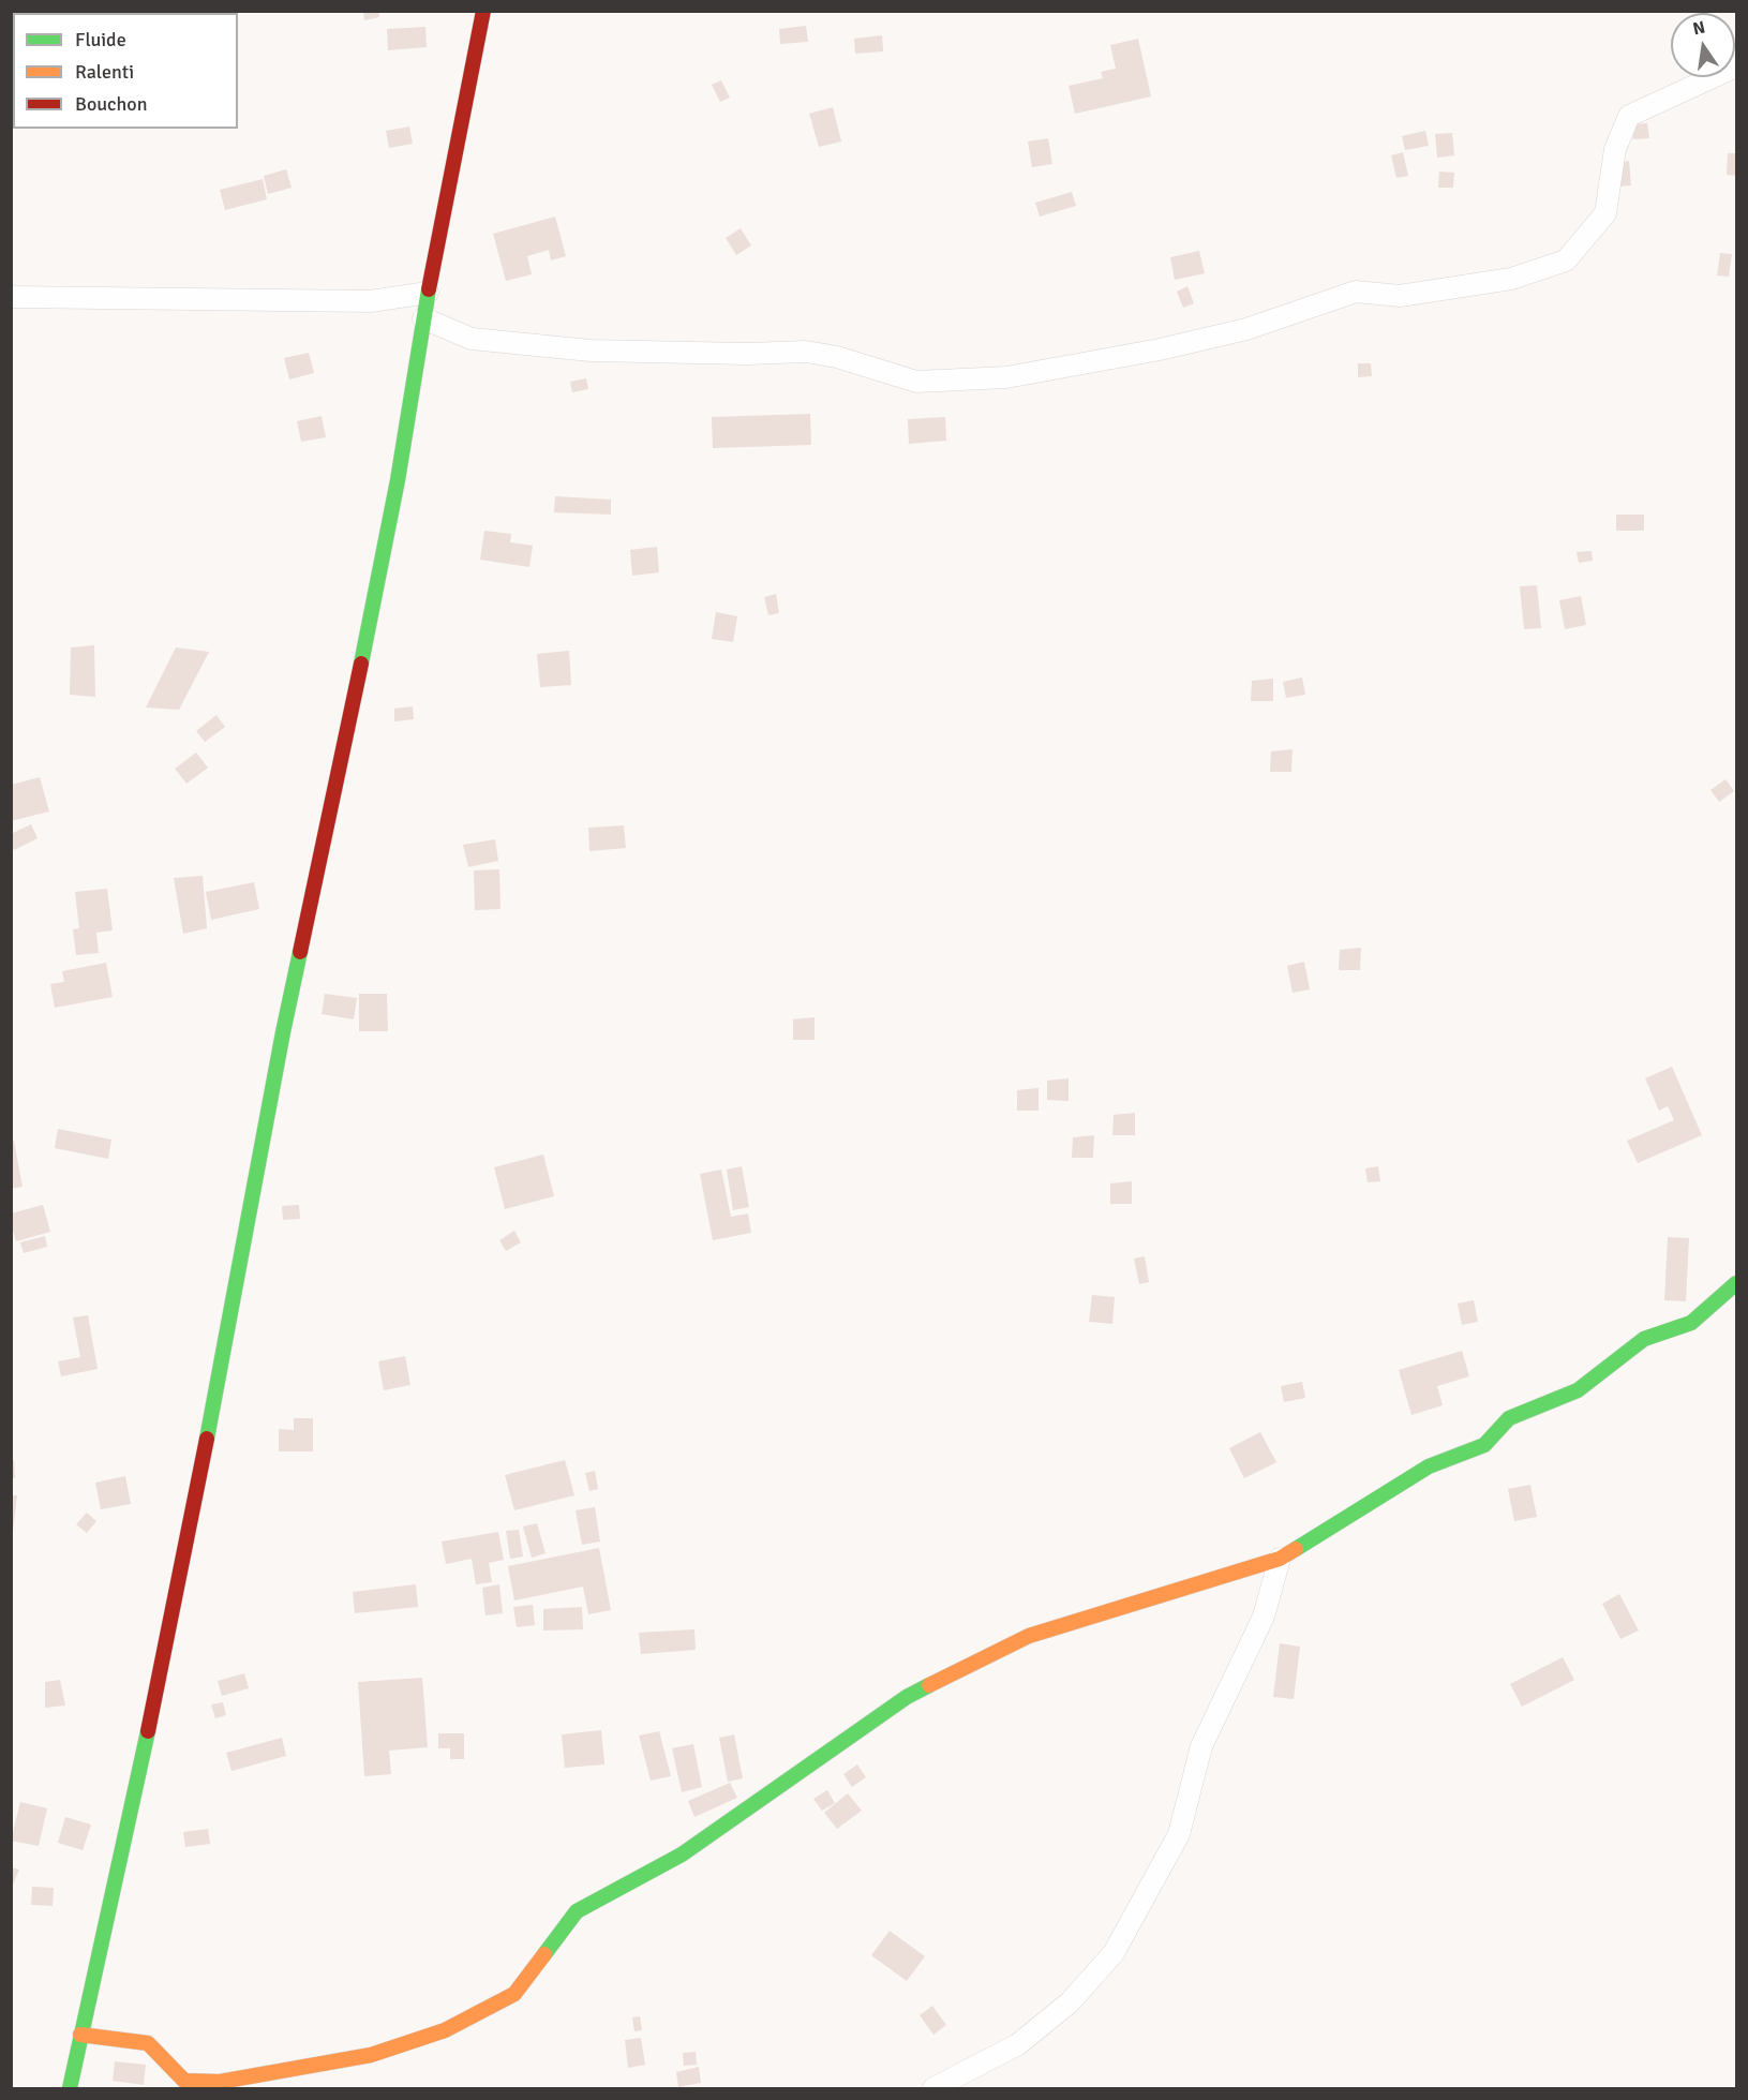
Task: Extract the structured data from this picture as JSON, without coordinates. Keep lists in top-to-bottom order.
{
  "legend": ["Fluide", "Ralenti", "Bouchon"],
  "north": "top"
}
